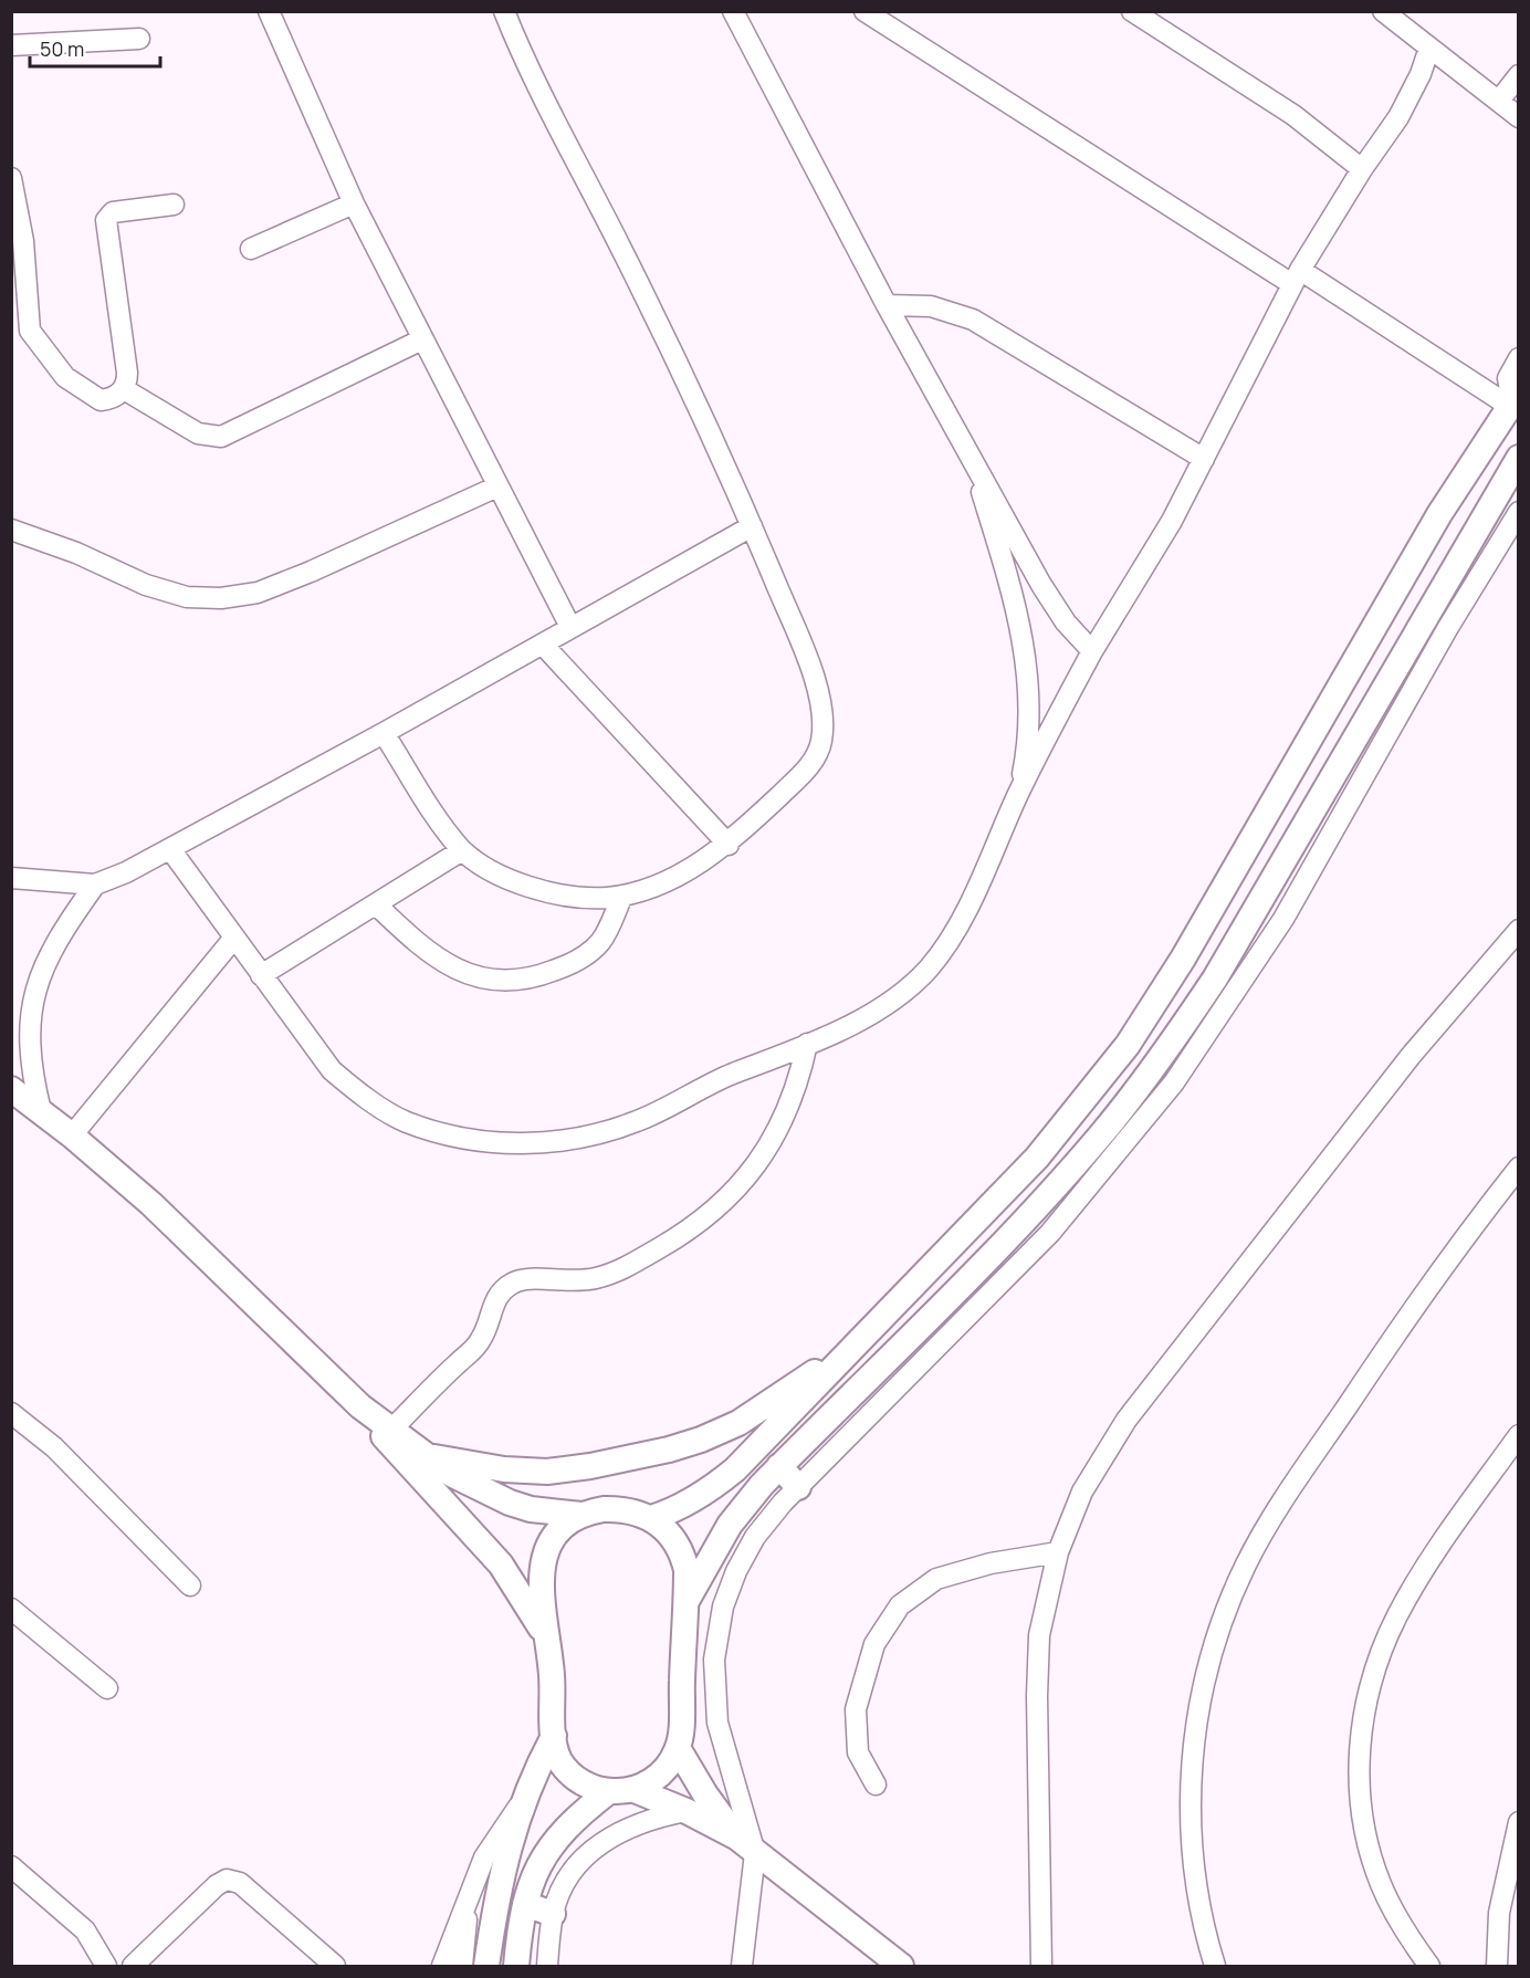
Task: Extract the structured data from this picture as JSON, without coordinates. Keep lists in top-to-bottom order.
{
  "scale_bar": "50 m"
}
